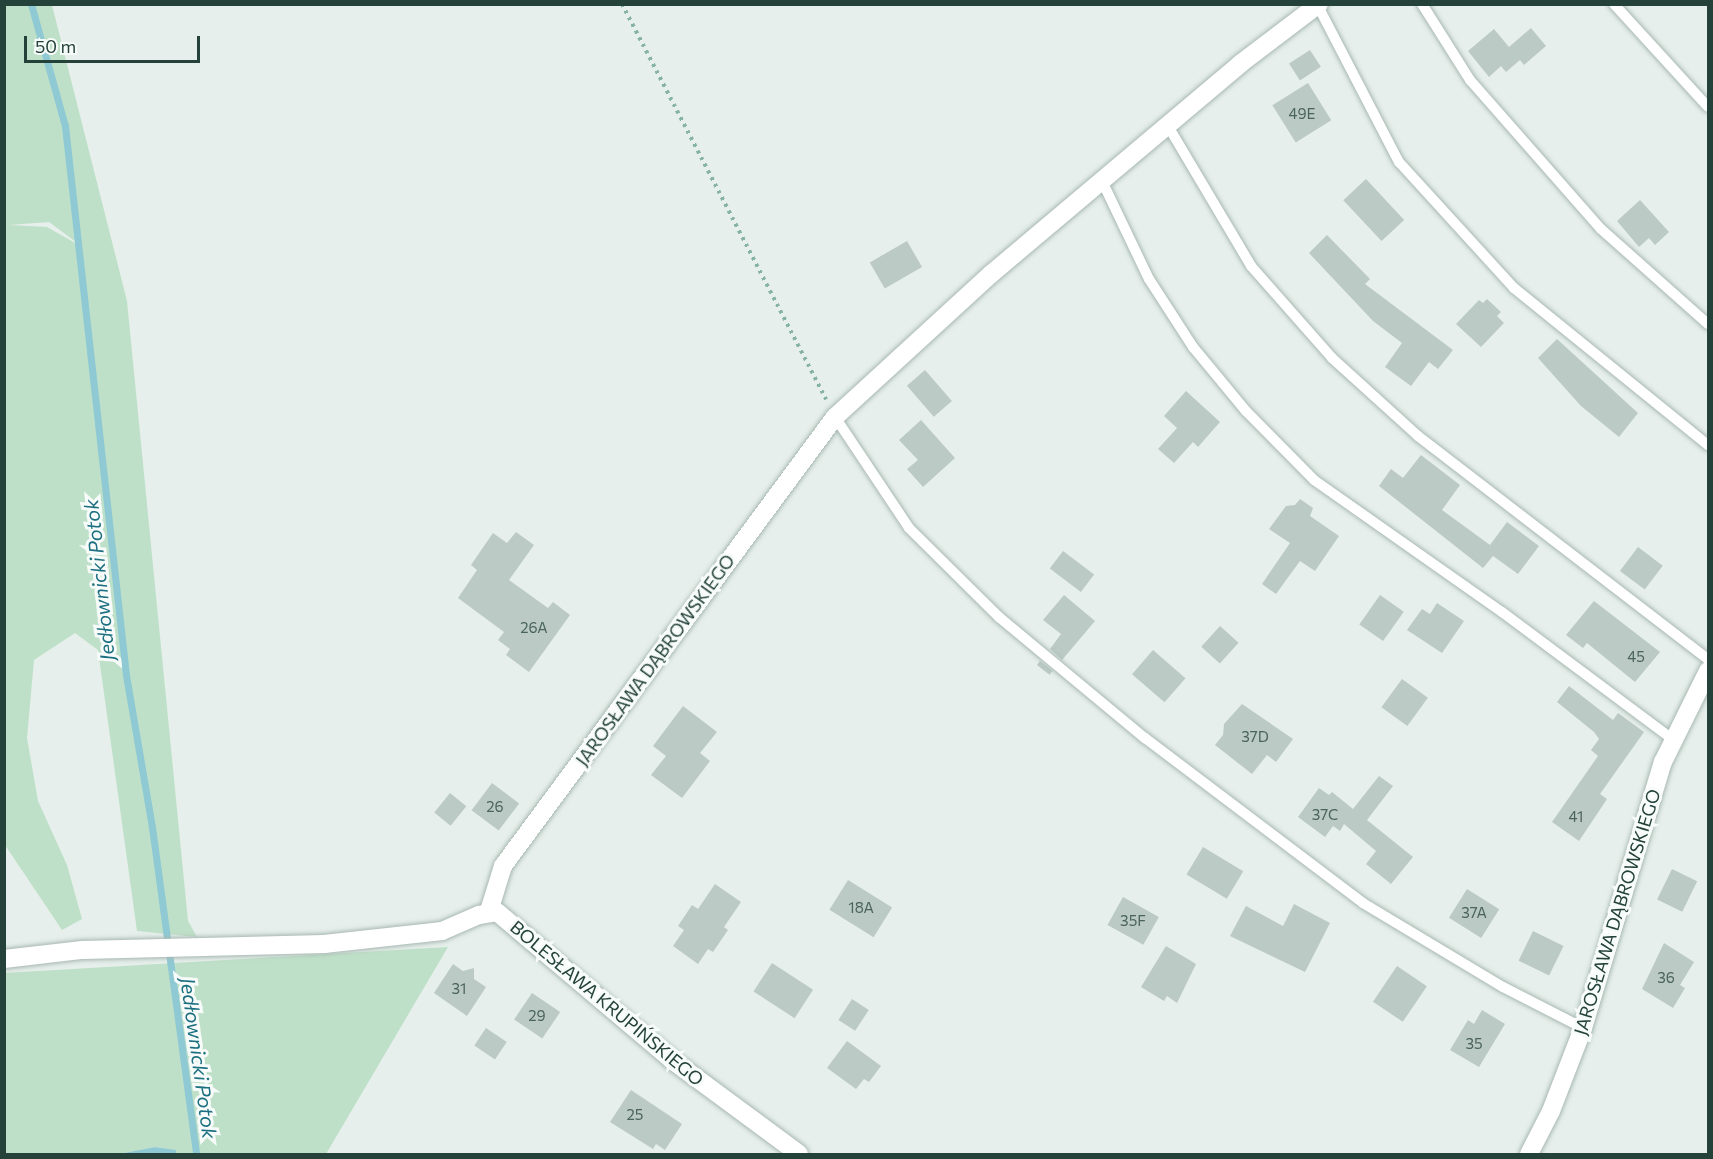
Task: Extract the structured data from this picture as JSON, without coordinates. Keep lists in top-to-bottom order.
{
  "streets": {
    "street": ["JAROSŁAWA DĄBROWSKIEGO", "BOLESŁAWA KRUPIŃSKIEGO"]
  },
  "crossings": [
    ["JAROSŁAWA DĄBROWSKIEGO", "BOLESŁAWA KRUPIŃSKIEGO"]
  ],
  "water": ["Jedłownicki Potok"],
  "house_numbers": [
    "49E",
    "26A",
    "45",
    "37D",
    "26",
    "37C",
    "41",
    "18A",
    "37A",
    "35F",
    "36",
    "31",
    "29",
    "35",
    "25"
  ],
  "scale_bar": "50 m"
}
